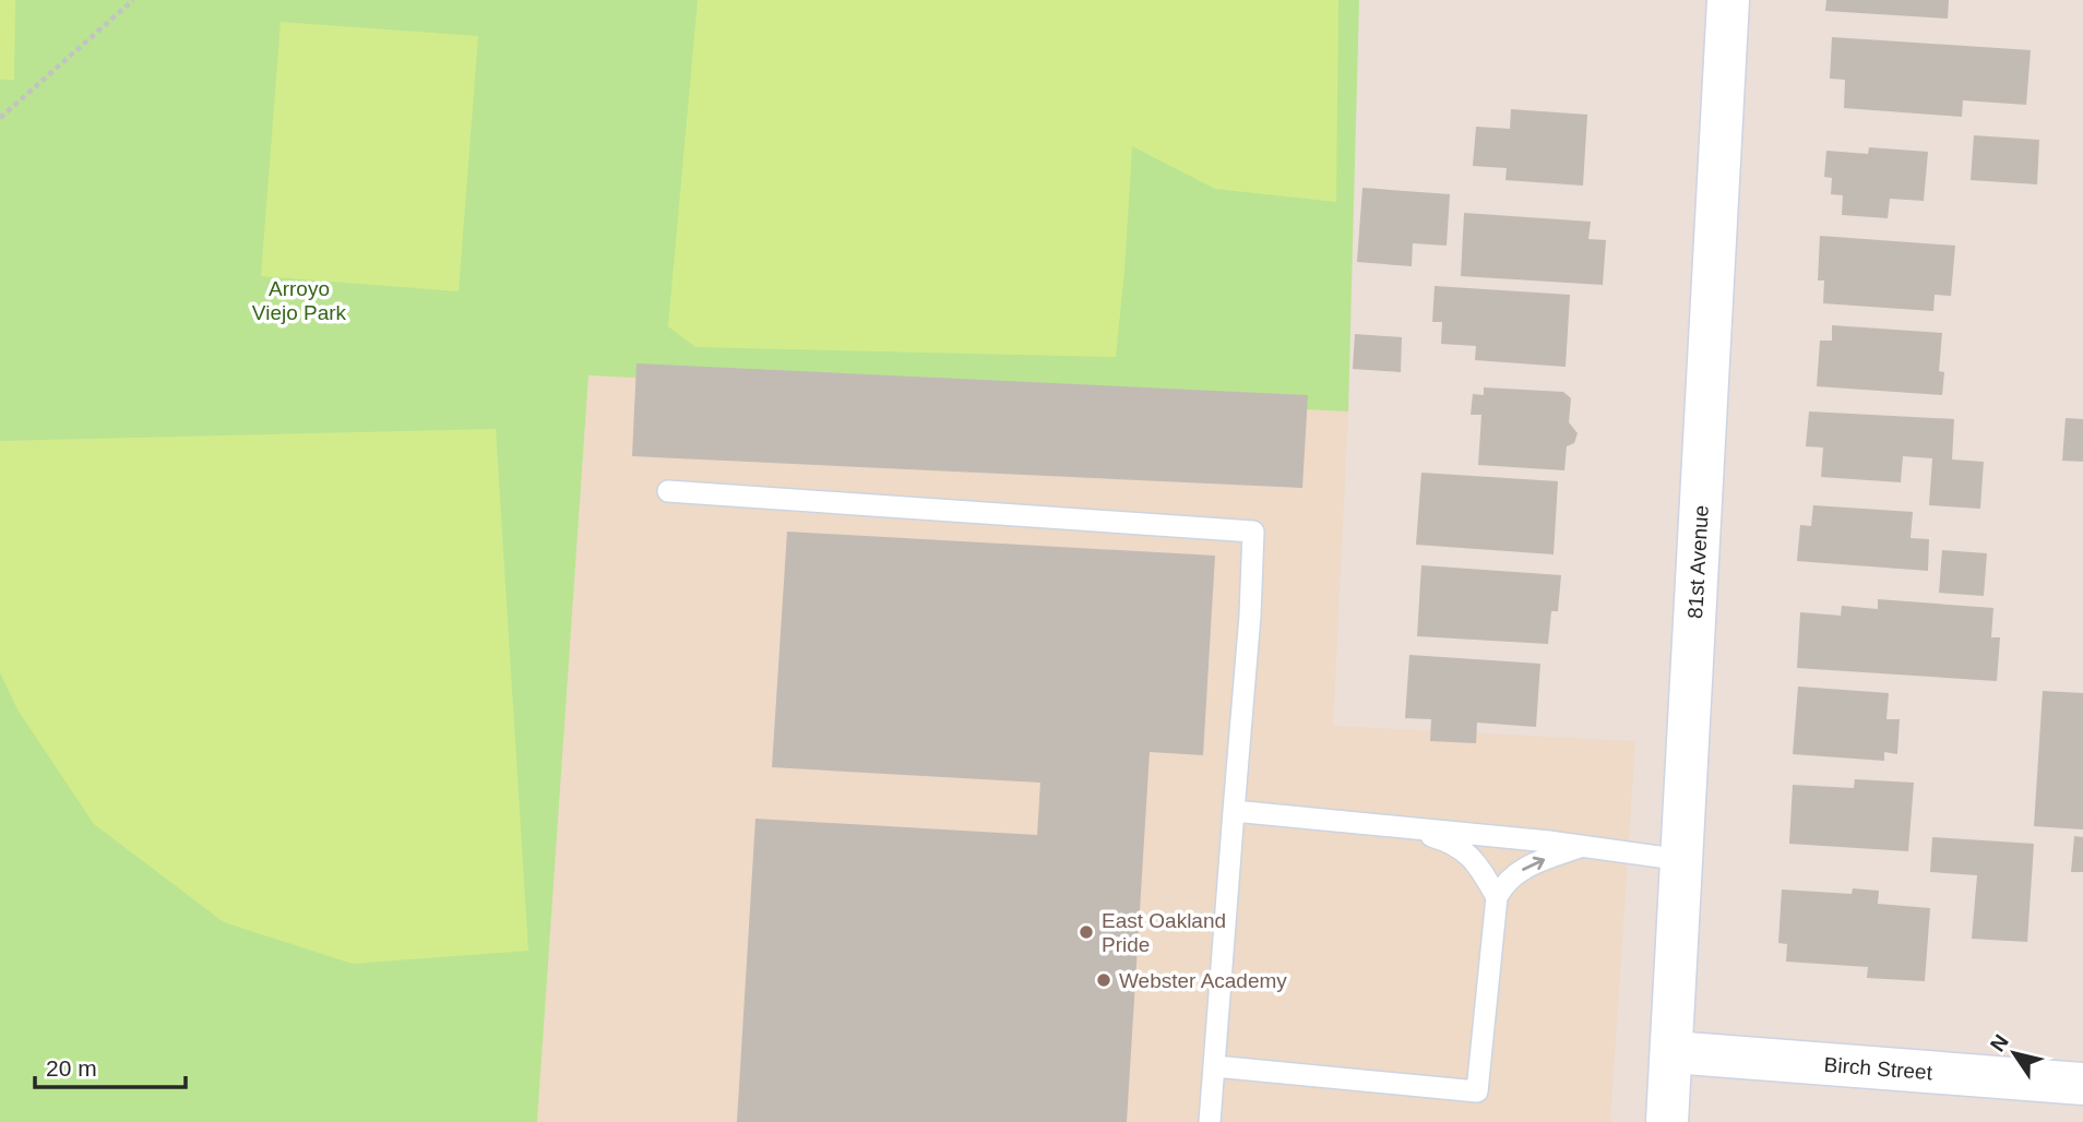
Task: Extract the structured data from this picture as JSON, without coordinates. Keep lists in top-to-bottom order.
{
  "streets": {
    "street": ["81st Avenue", "Birch Street"]
  },
  "crossings": [
    ["81st Avenue", "Birch Street"]
  ],
  "parks": ["Arroyo Viejo Park"],
  "places": ["East Oakland Pride", "Webster Academy"],
  "scale_bar": "20 m",
  "north": "top left"
}
